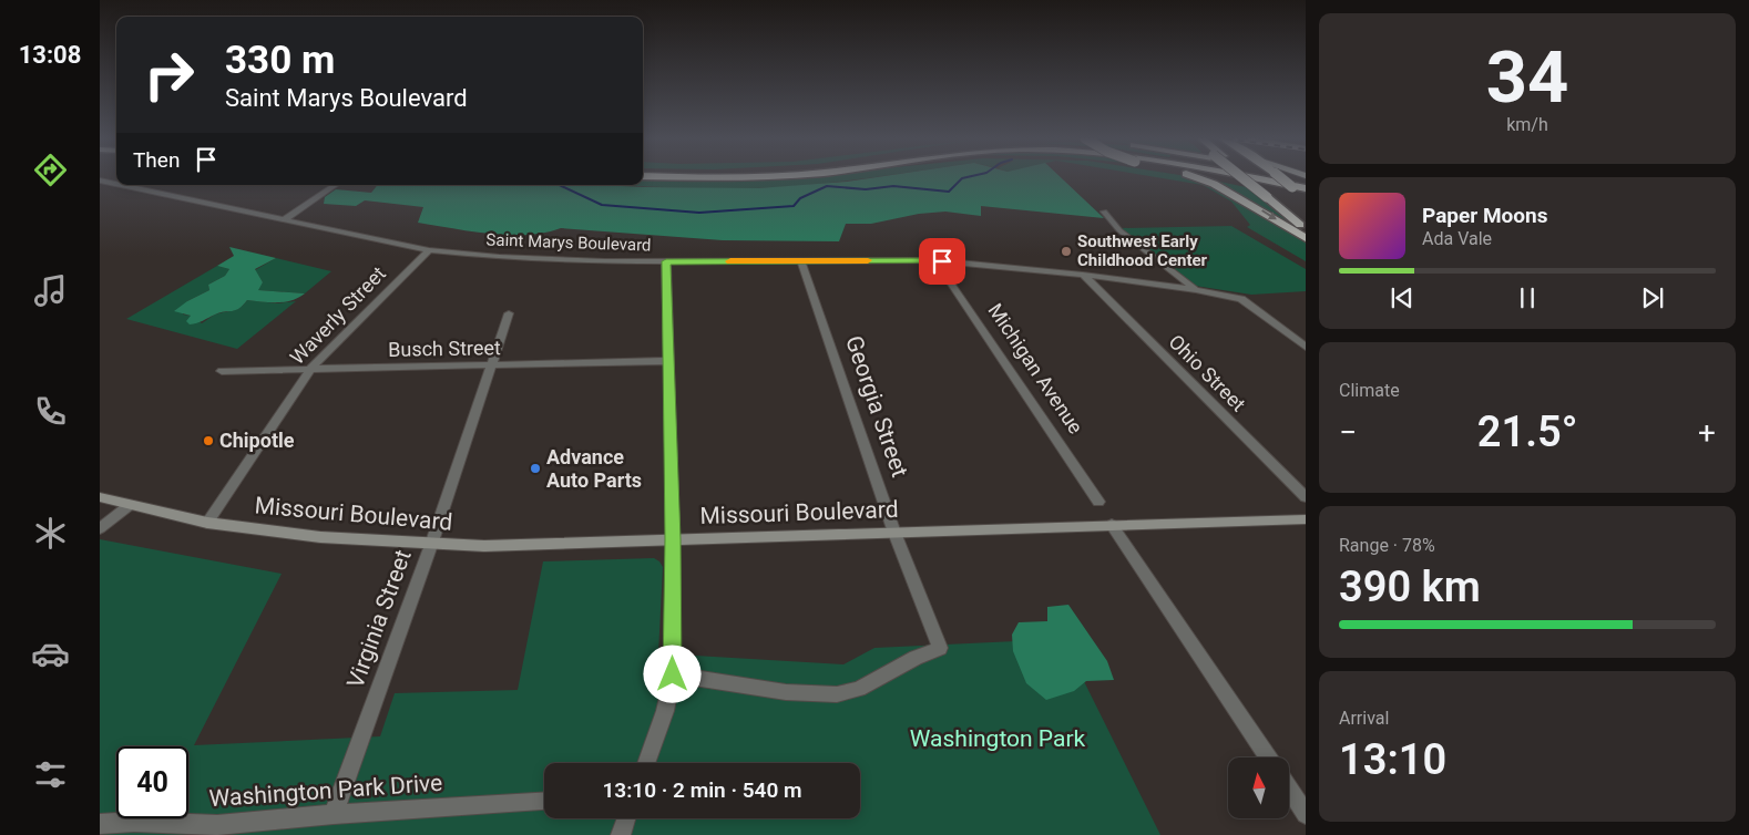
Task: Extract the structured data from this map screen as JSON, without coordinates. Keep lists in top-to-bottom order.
{
  "streets": {
    "main road": ["Missouri Boulevard"],
    "street": [
      "Saint Marys Boulevard",
      "Waverly Street",
      "Busch Street",
      "Michigan Avenue",
      "Ohio Street",
      "Georgia Street",
      "Virginia Street",
      "Washington Park Drive"
    ]
  },
  "crossings": [
    ["Saint Marys Boulevard", "Waverly Street"],
    ["Saint Marys Boulevard", "Michigan Avenue"],
    ["Saint Marys Boulevard", "Ohio Street"],
    ["Saint Marys Boulevard", "Georgia Street"],
    ["Waverly Street", "Busch Street"],
    ["Waverly Street", "Missouri Boulevard"],
    ["Busch Street", "Virginia Street"],
    ["Georgia Street", "Missouri Boulevard"],
    ["Missouri Boulevard", "Virginia Street"],
    ["Virginia Street", "Washington Park Drive"]
  ],
  "parks": ["Washington Park"],
  "places": ["Southwest Early Childhood Center", "Chipotle", "Advance Auto Parts"],
  "north": "top",
  "page": {
    "tabs": "13:08",
    "tile": [
      ["34", "km/h"],
      "Climate",
      ["Range · 78%", "390 km"],
      ["Arrival", "13:10"]
    ],
    "turn": ["330 m", "Saint Marys Boulevard"],
    "then": "Then",
    "song": ["Paper Moons", "Ada Vale"],
    "heat": ["−", "21.5°", "+"],
    "limit": "40",
    "trip": "13:10 · 2 min · 540 m"
  }
}
